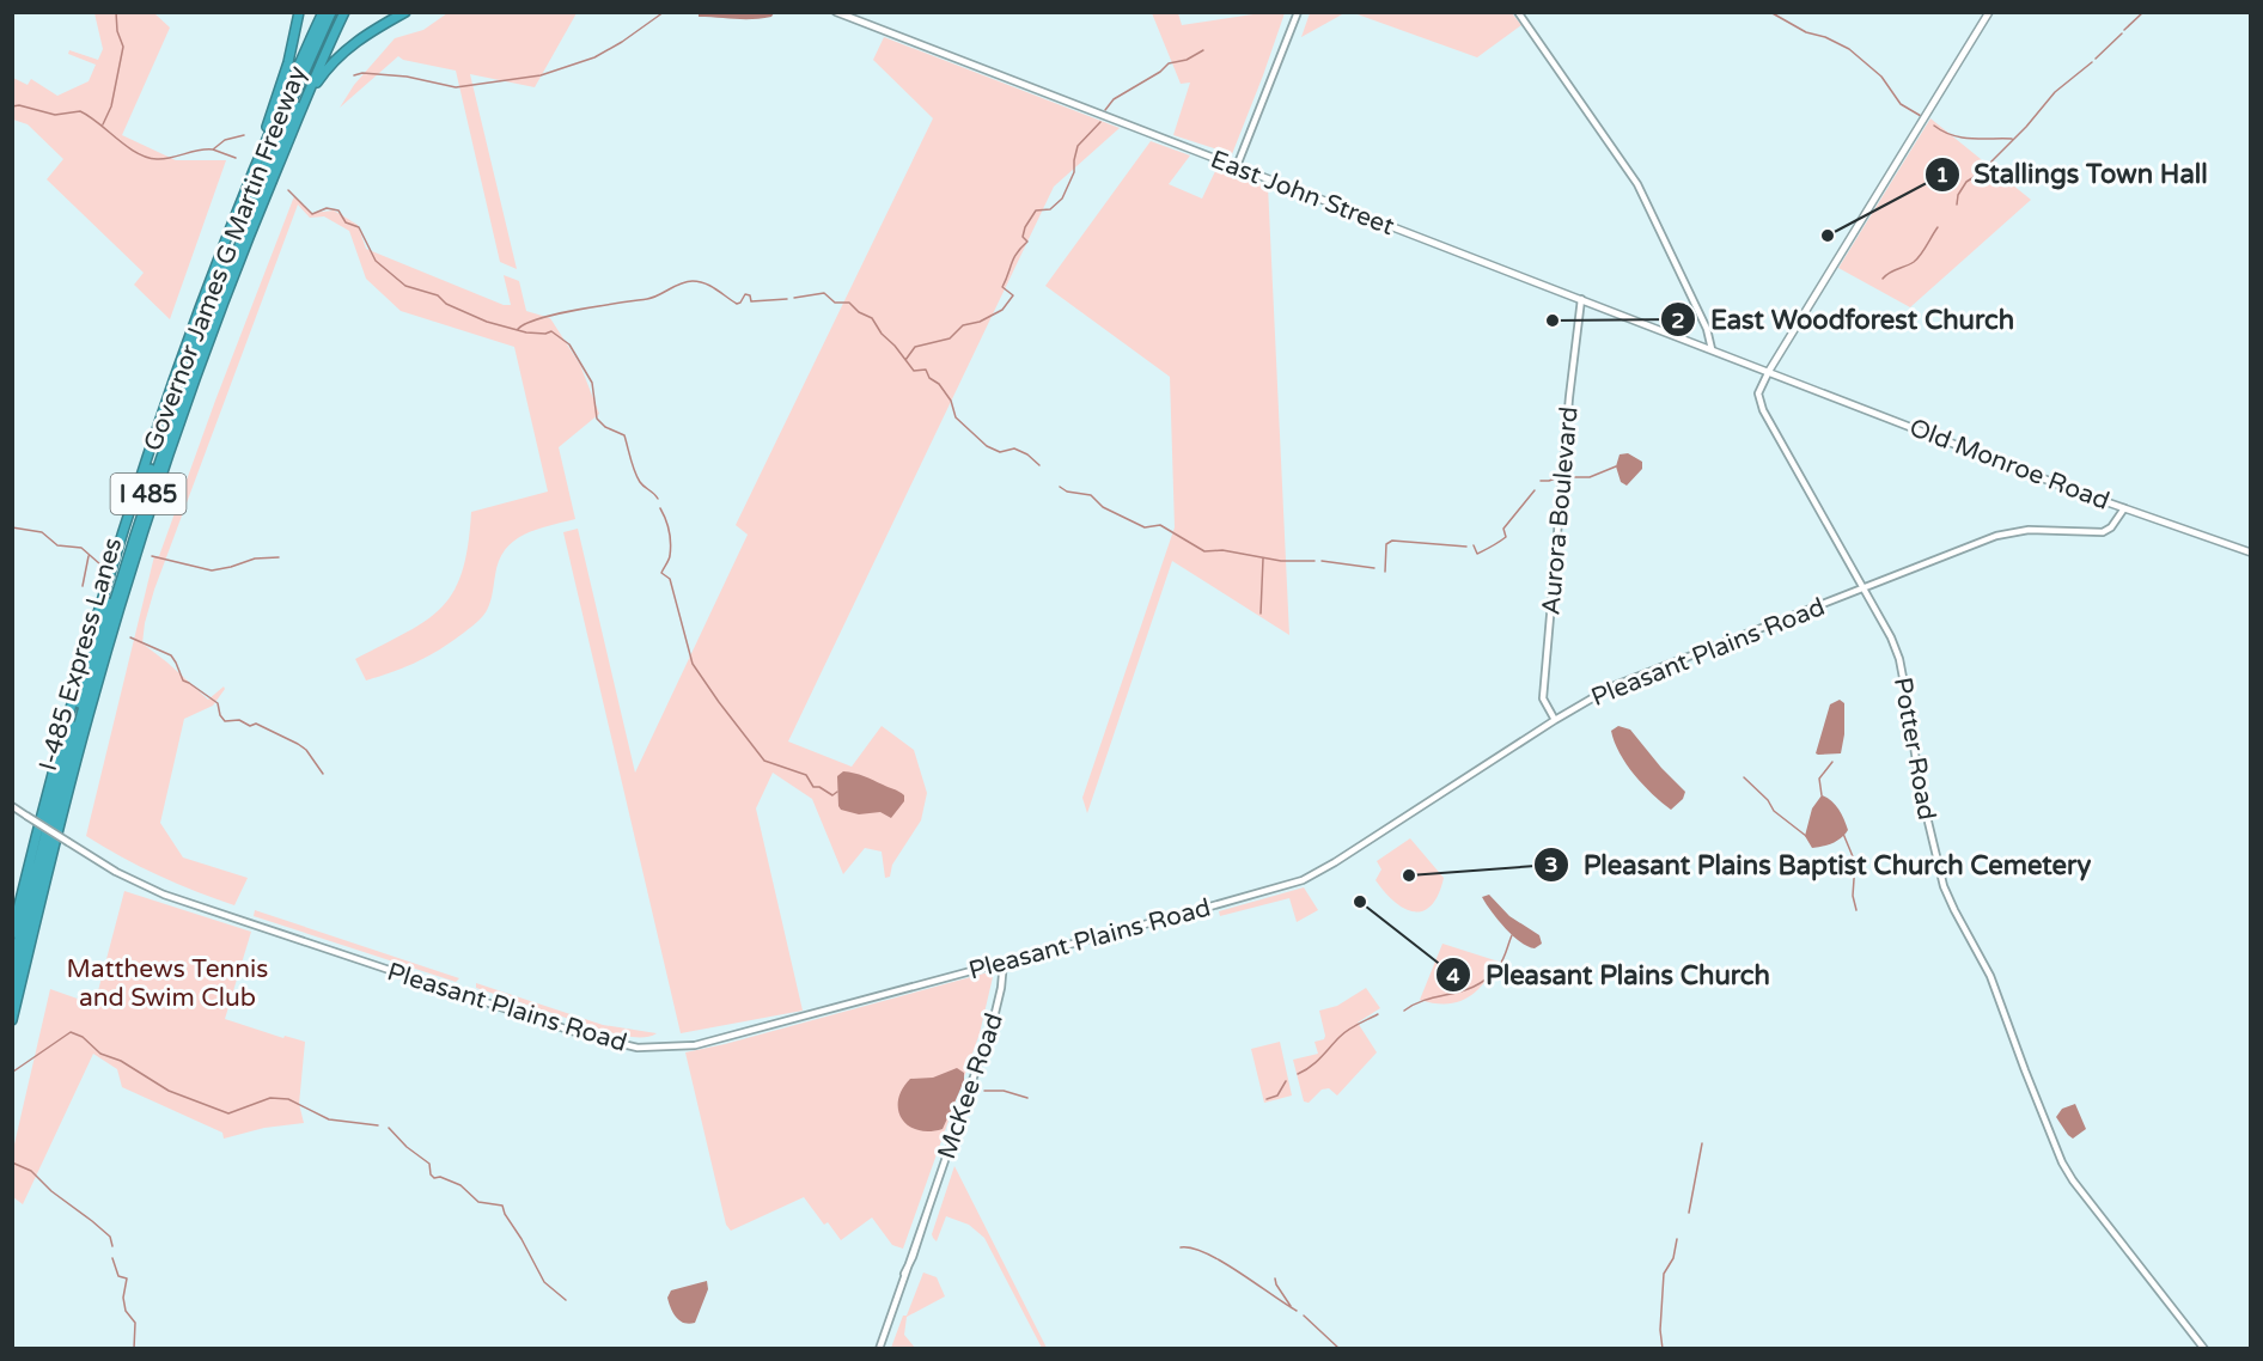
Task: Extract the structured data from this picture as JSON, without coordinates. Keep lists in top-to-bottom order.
{
  "streets": {
    "highway": ["Governor James G Martin Freeway", "I 485", "I-485 Express Lanes"],
    "main road": ["East John Street", "Old Monroe Road"],
    "street": [
      "Aurora Boulevard",
      "Pleasant Plains Road",
      "Potter Road",
      "McKee Road"
    ]
  },
  "crossings": [
    ["East John Street", "Old Monroe Road"],
    ["East John Street", "Aurora Boulevard"],
    ["East John Street", "Potter Road"],
    ["Governor James G Martin Freeway", "I-485 Express Lanes"],
    ["Old Monroe Road", "Pleasant Plains Road"],
    ["Old Monroe Road", "Potter Road"],
    ["Aurora Boulevard", "Pleasant Plains Road"],
    ["Pleasant Plains Road", "Potter Road"],
    ["Pleasant Plains Road", "McKee Road"]
  ],
  "parks": ["Matthews Tennis and Swim Club"],
  "places": [
    "Stallings Town Hall",
    "East Woodforest Church",
    "Pleasant Plains Baptist Church Cemetery",
    "Pleasant Plains Church"
  ]
}
